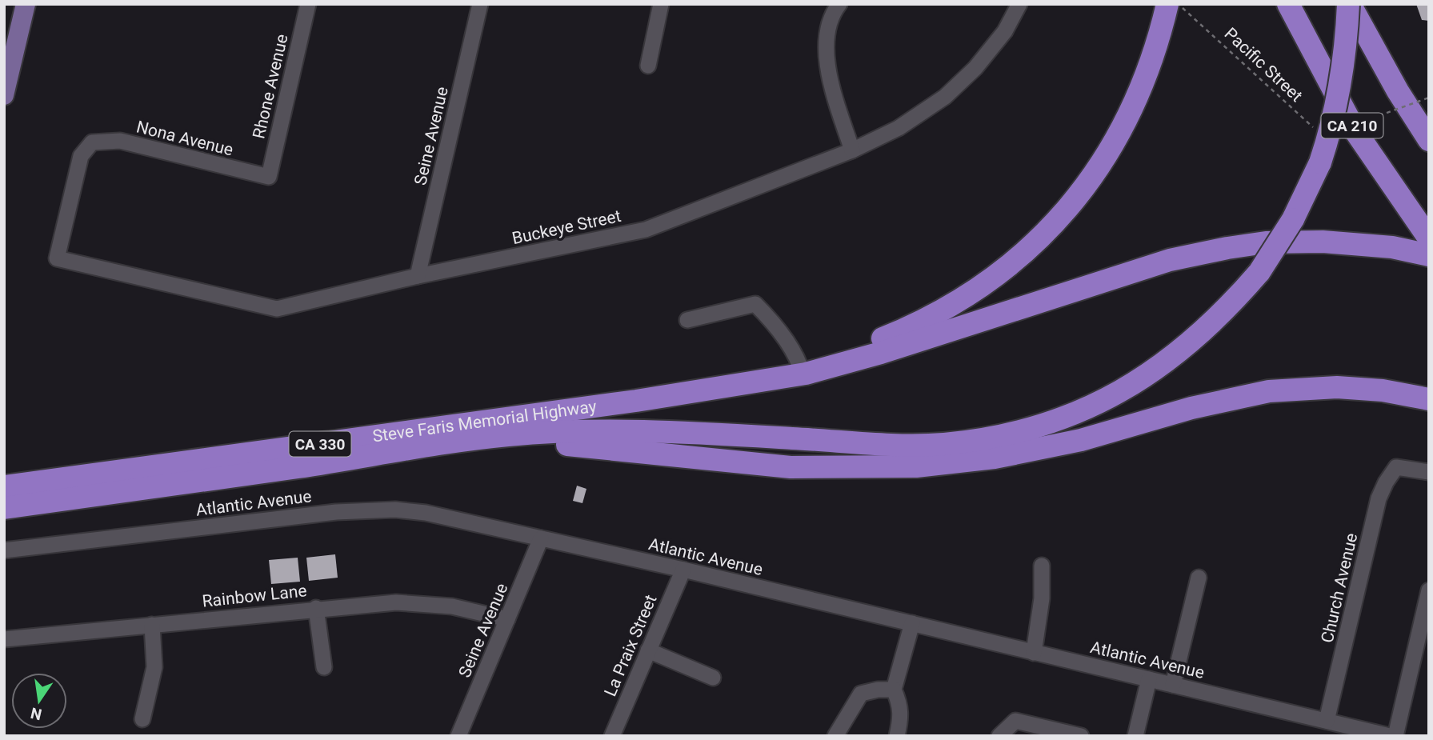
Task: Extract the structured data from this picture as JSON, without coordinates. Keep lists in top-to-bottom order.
{
  "streets": {
    "highway": ["CA 210", "Steve Faris Memorial Highway", "CA 330"],
    "street": [
      "Rhone Avenue",
      "Seine Avenue",
      "Nona Avenue",
      "Buckeye Street",
      "Atlantic Avenue",
      "Church Avenue",
      "Rainbow Lane",
      "La Praix Street"
    ],
    "path": ["Pacific Street"]
  },
  "crossings": [
    ["Rhone Avenue", "Nona Avenue"],
    ["Seine Avenue", "Buckeye Street"],
    ["Seine Avenue", "Atlantic Avenue"],
    ["Seine Avenue", "Rainbow Lane"],
    ["Nona Avenue", "Buckeye Street"],
    ["Atlantic Avenue", "Church Avenue"],
    ["Atlantic Avenue", "La Praix Street"]
  ],
  "north": "bottom"
}
